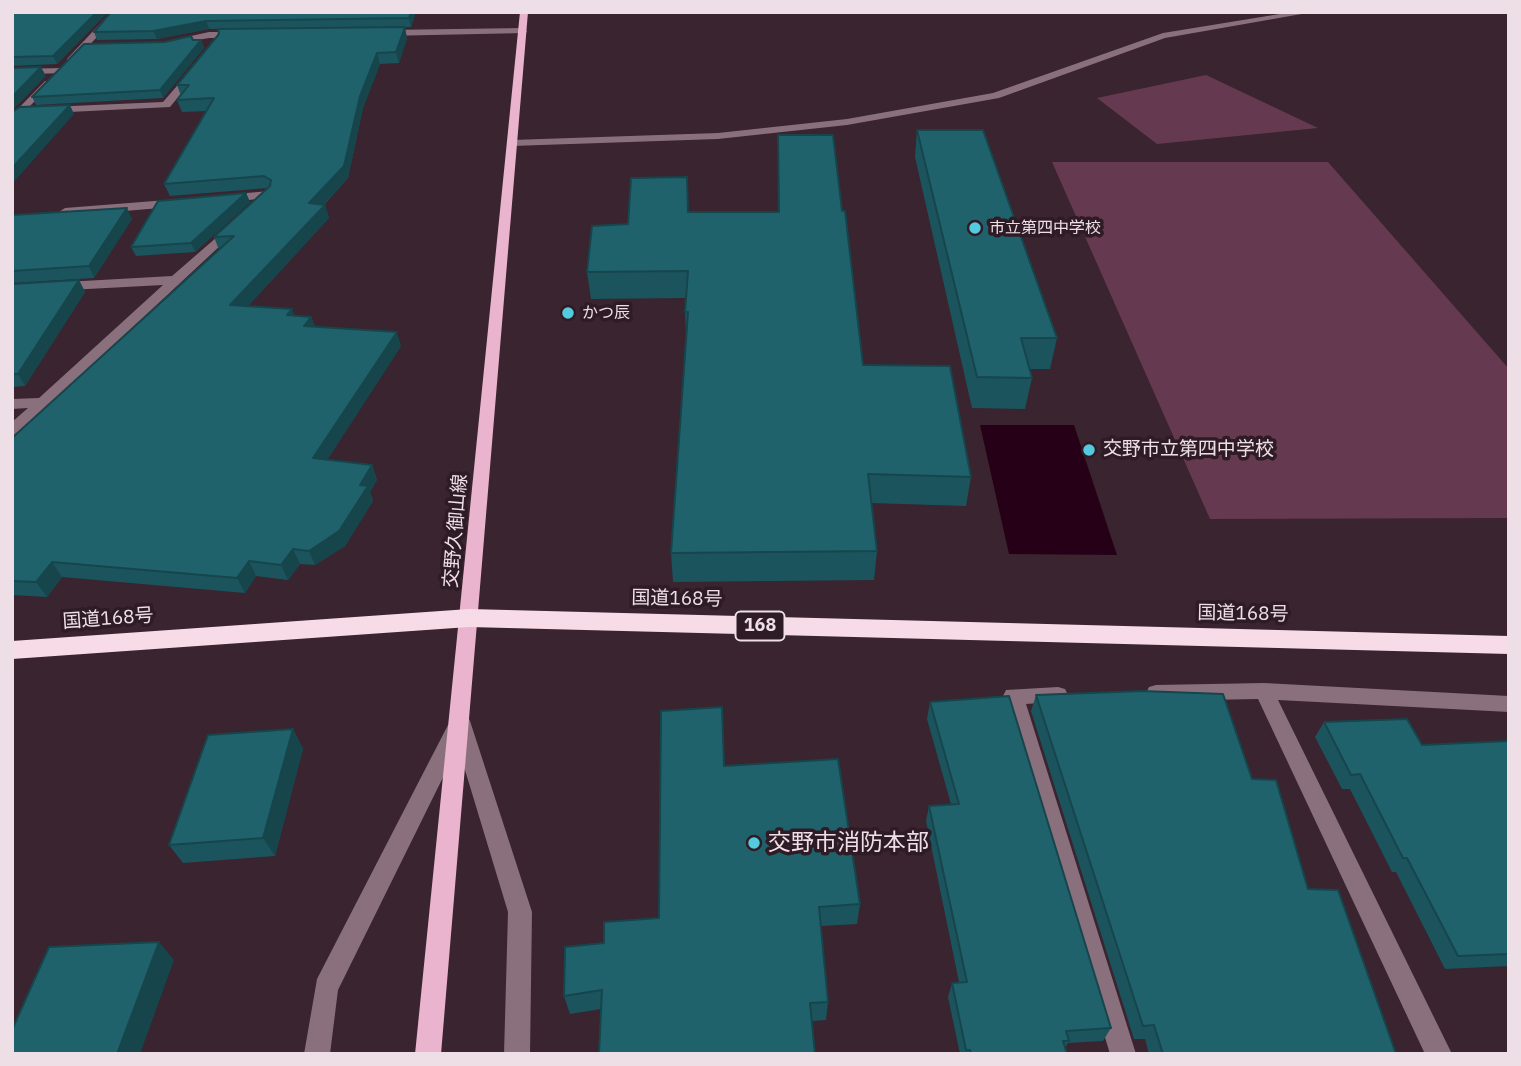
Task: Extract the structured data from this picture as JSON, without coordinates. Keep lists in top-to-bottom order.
{
  "streets": {
    "highway": ["国道168号", "168"],
    "main road": ["交野久御山線"]
  },
  "crossings": [
    ["交野久御山線", "国道168号"]
  ],
  "places": [
    "市立第四中学校",
    "かつ辰",
    "交野市立第四中学校",
    "交野市消防本部"
  ]
}
